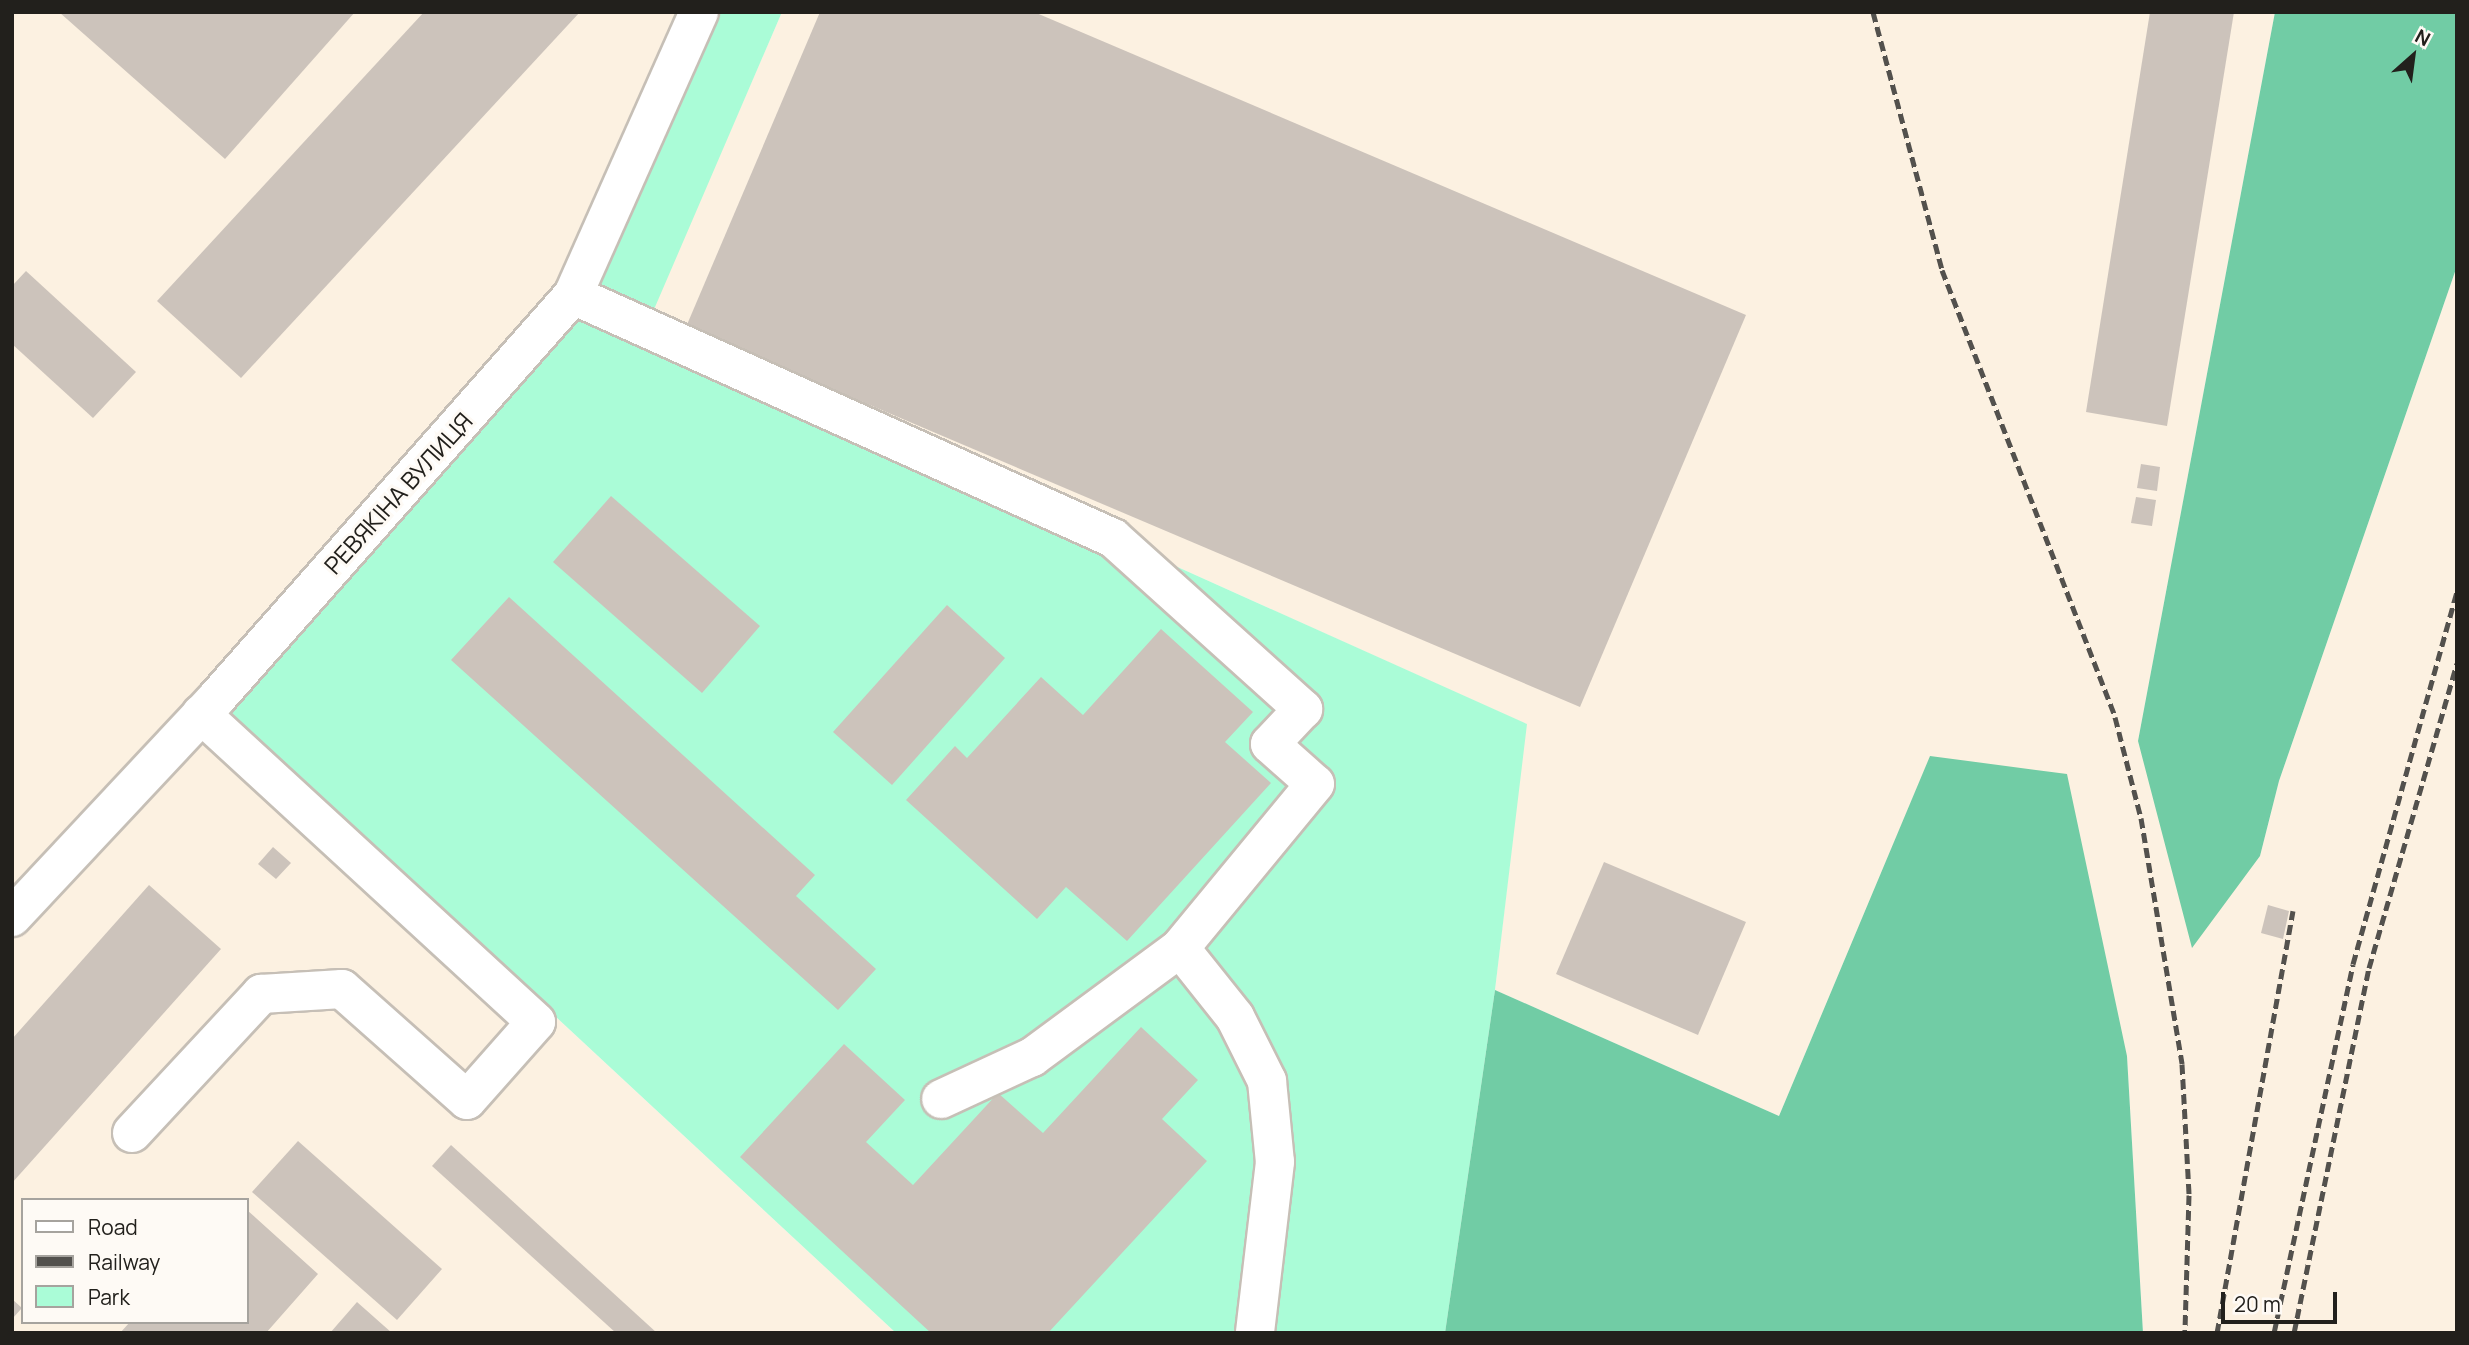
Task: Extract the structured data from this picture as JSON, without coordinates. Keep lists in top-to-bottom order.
{
  "streets": {
    "street": ["РЕВЯКІНА ВУЛИЦЯ"]
  },
  "legend": ["Road", "Railway", "Park"],
  "scale_bar": "20 m",
  "north": "top right"
}
